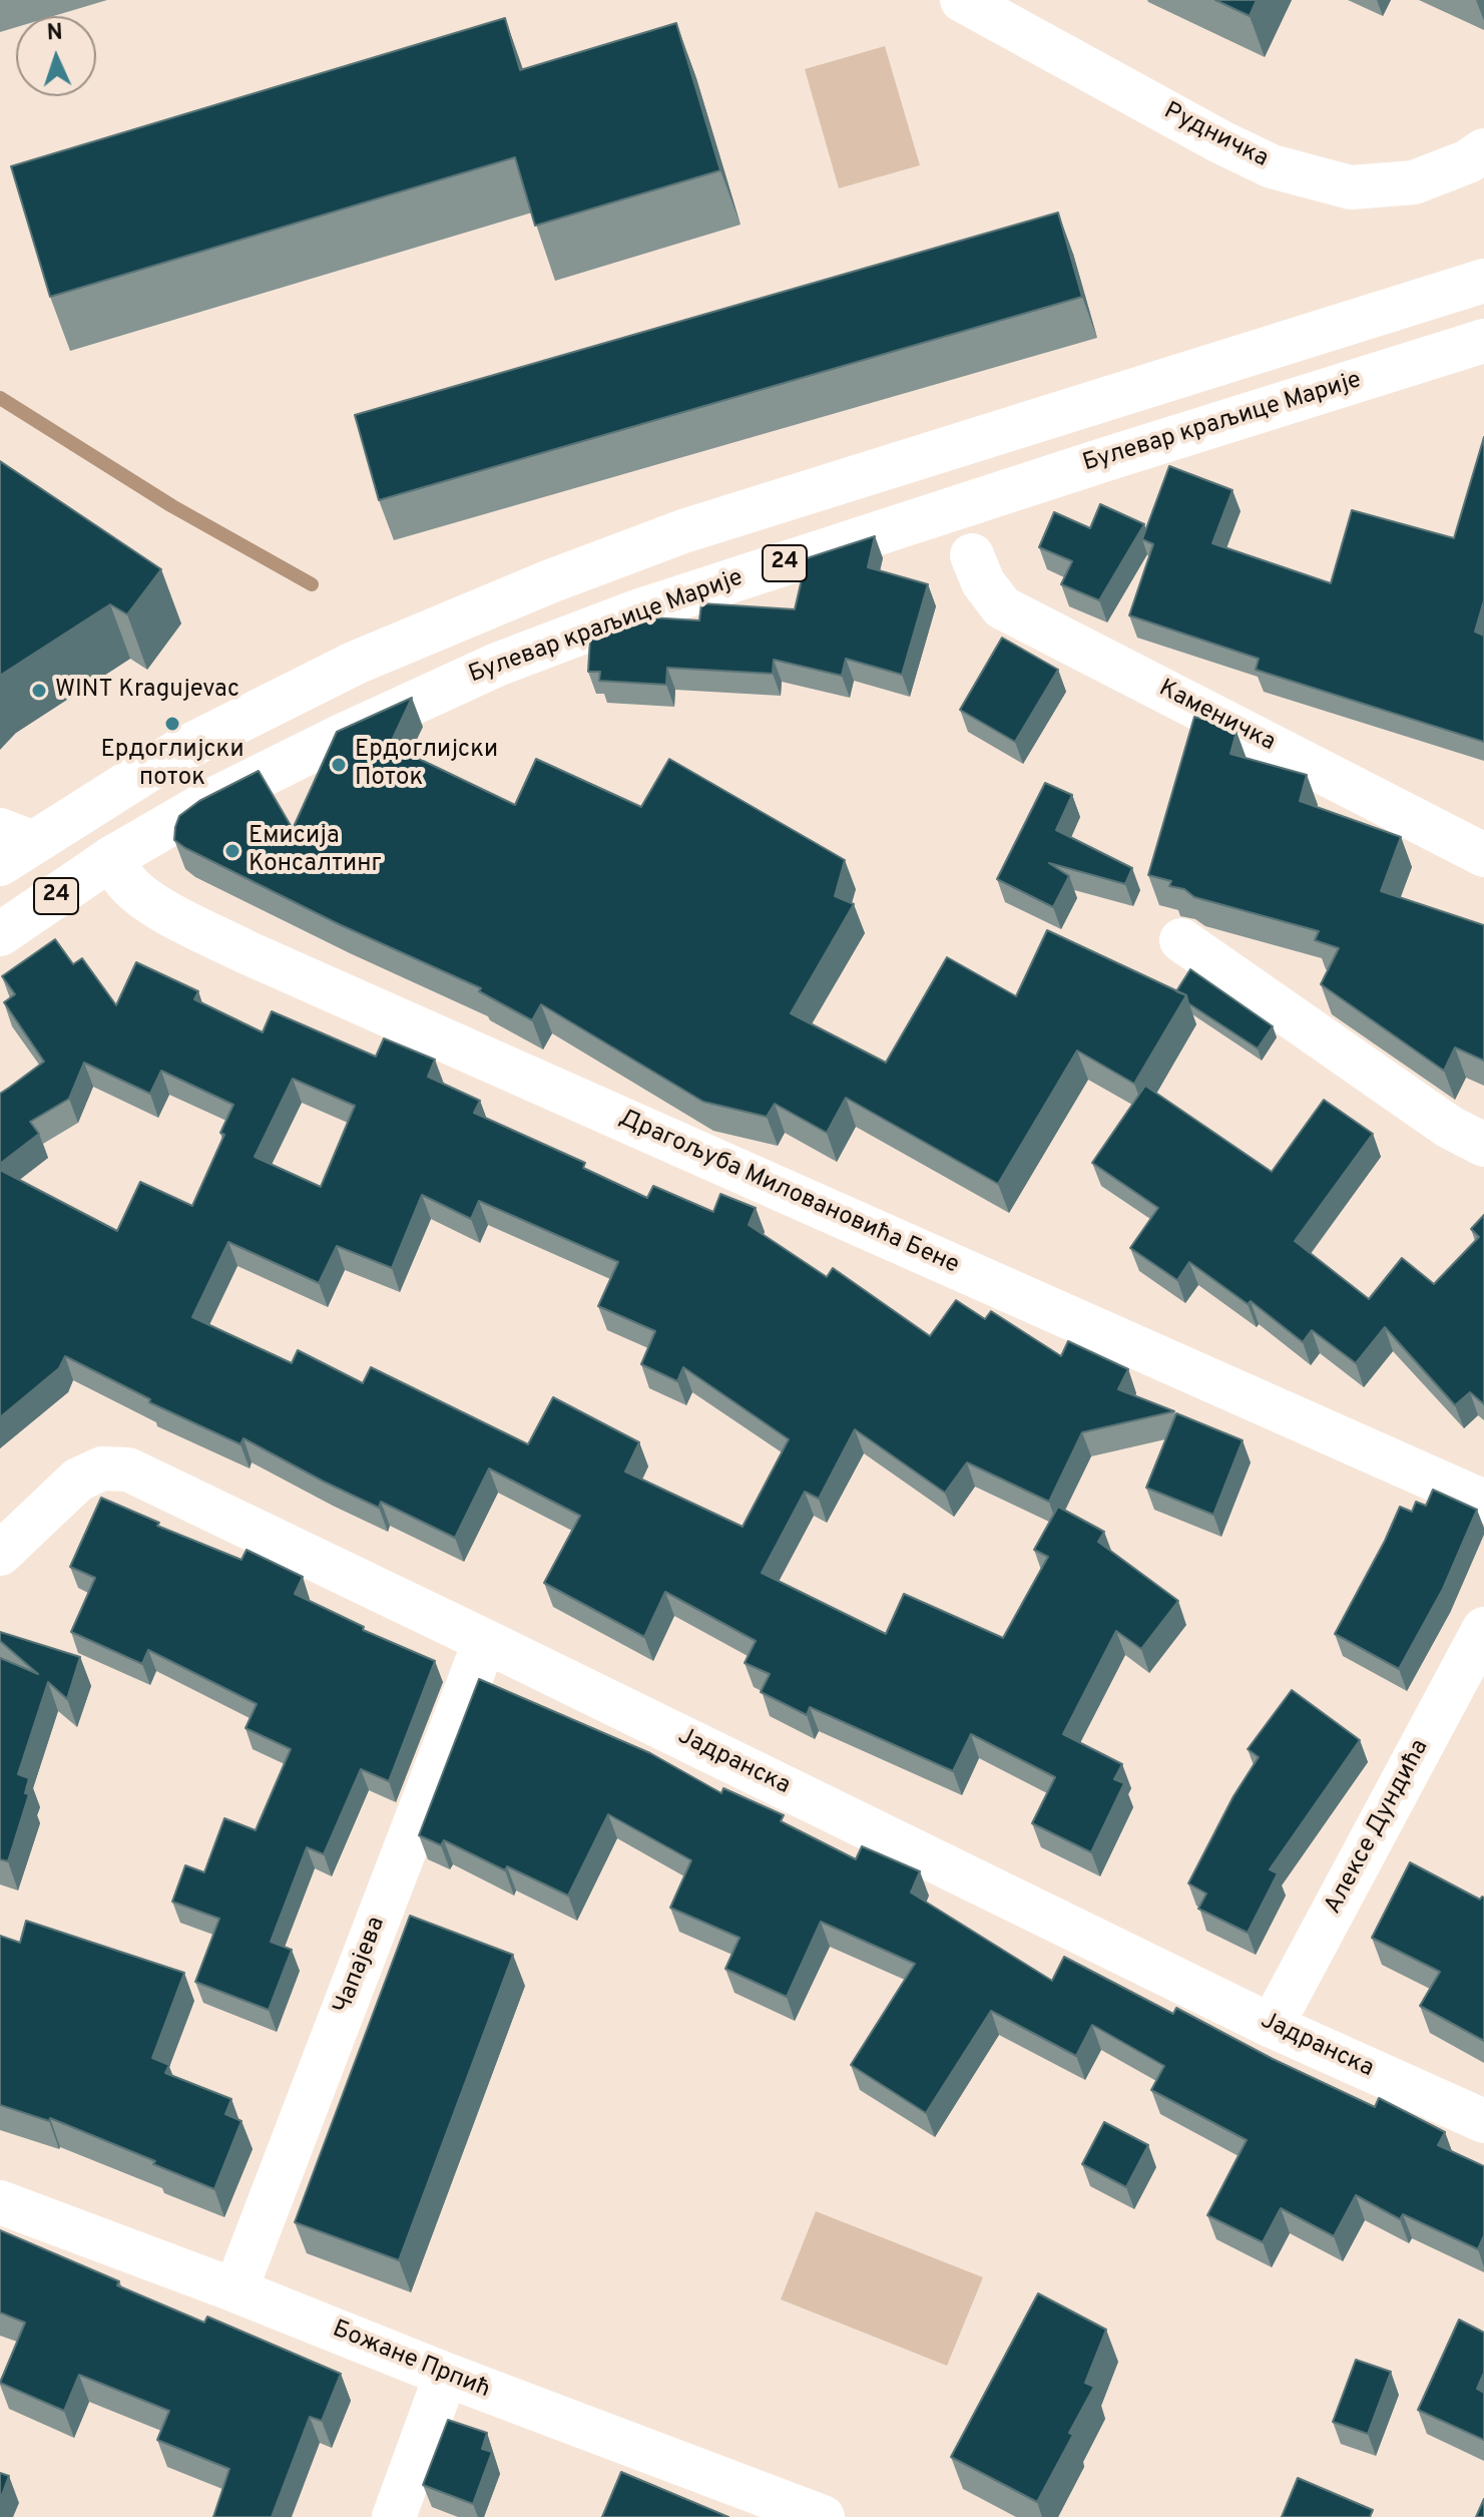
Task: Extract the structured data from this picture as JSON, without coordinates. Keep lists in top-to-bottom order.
{
  "streets": {
    "street": [
      "Рудничка",
      "Булевар краљице Марије",
      "24",
      "Каменичка",
      "Драгољуба Миловановића Бене",
      "Јадранска",
      "Алексе Дундића",
      "Чапајева",
      "Божане Прпић"
    ]
  },
  "crossings": [
    ["Булевар краљице Марије", "Драгољуба Миловановића Бене"],
    ["Јадранска", "Алексе Дундића"],
    ["Јадранска", "Чапајева"],
    ["Чапајева", "Божане Прпић"]
  ],
  "places": [
    "WINT Kragujevac",
    "Ердоглијски поток",
    "Ердоглијски Поток",
    "Емисија Консалтинг"
  ],
  "north": "top"
}
